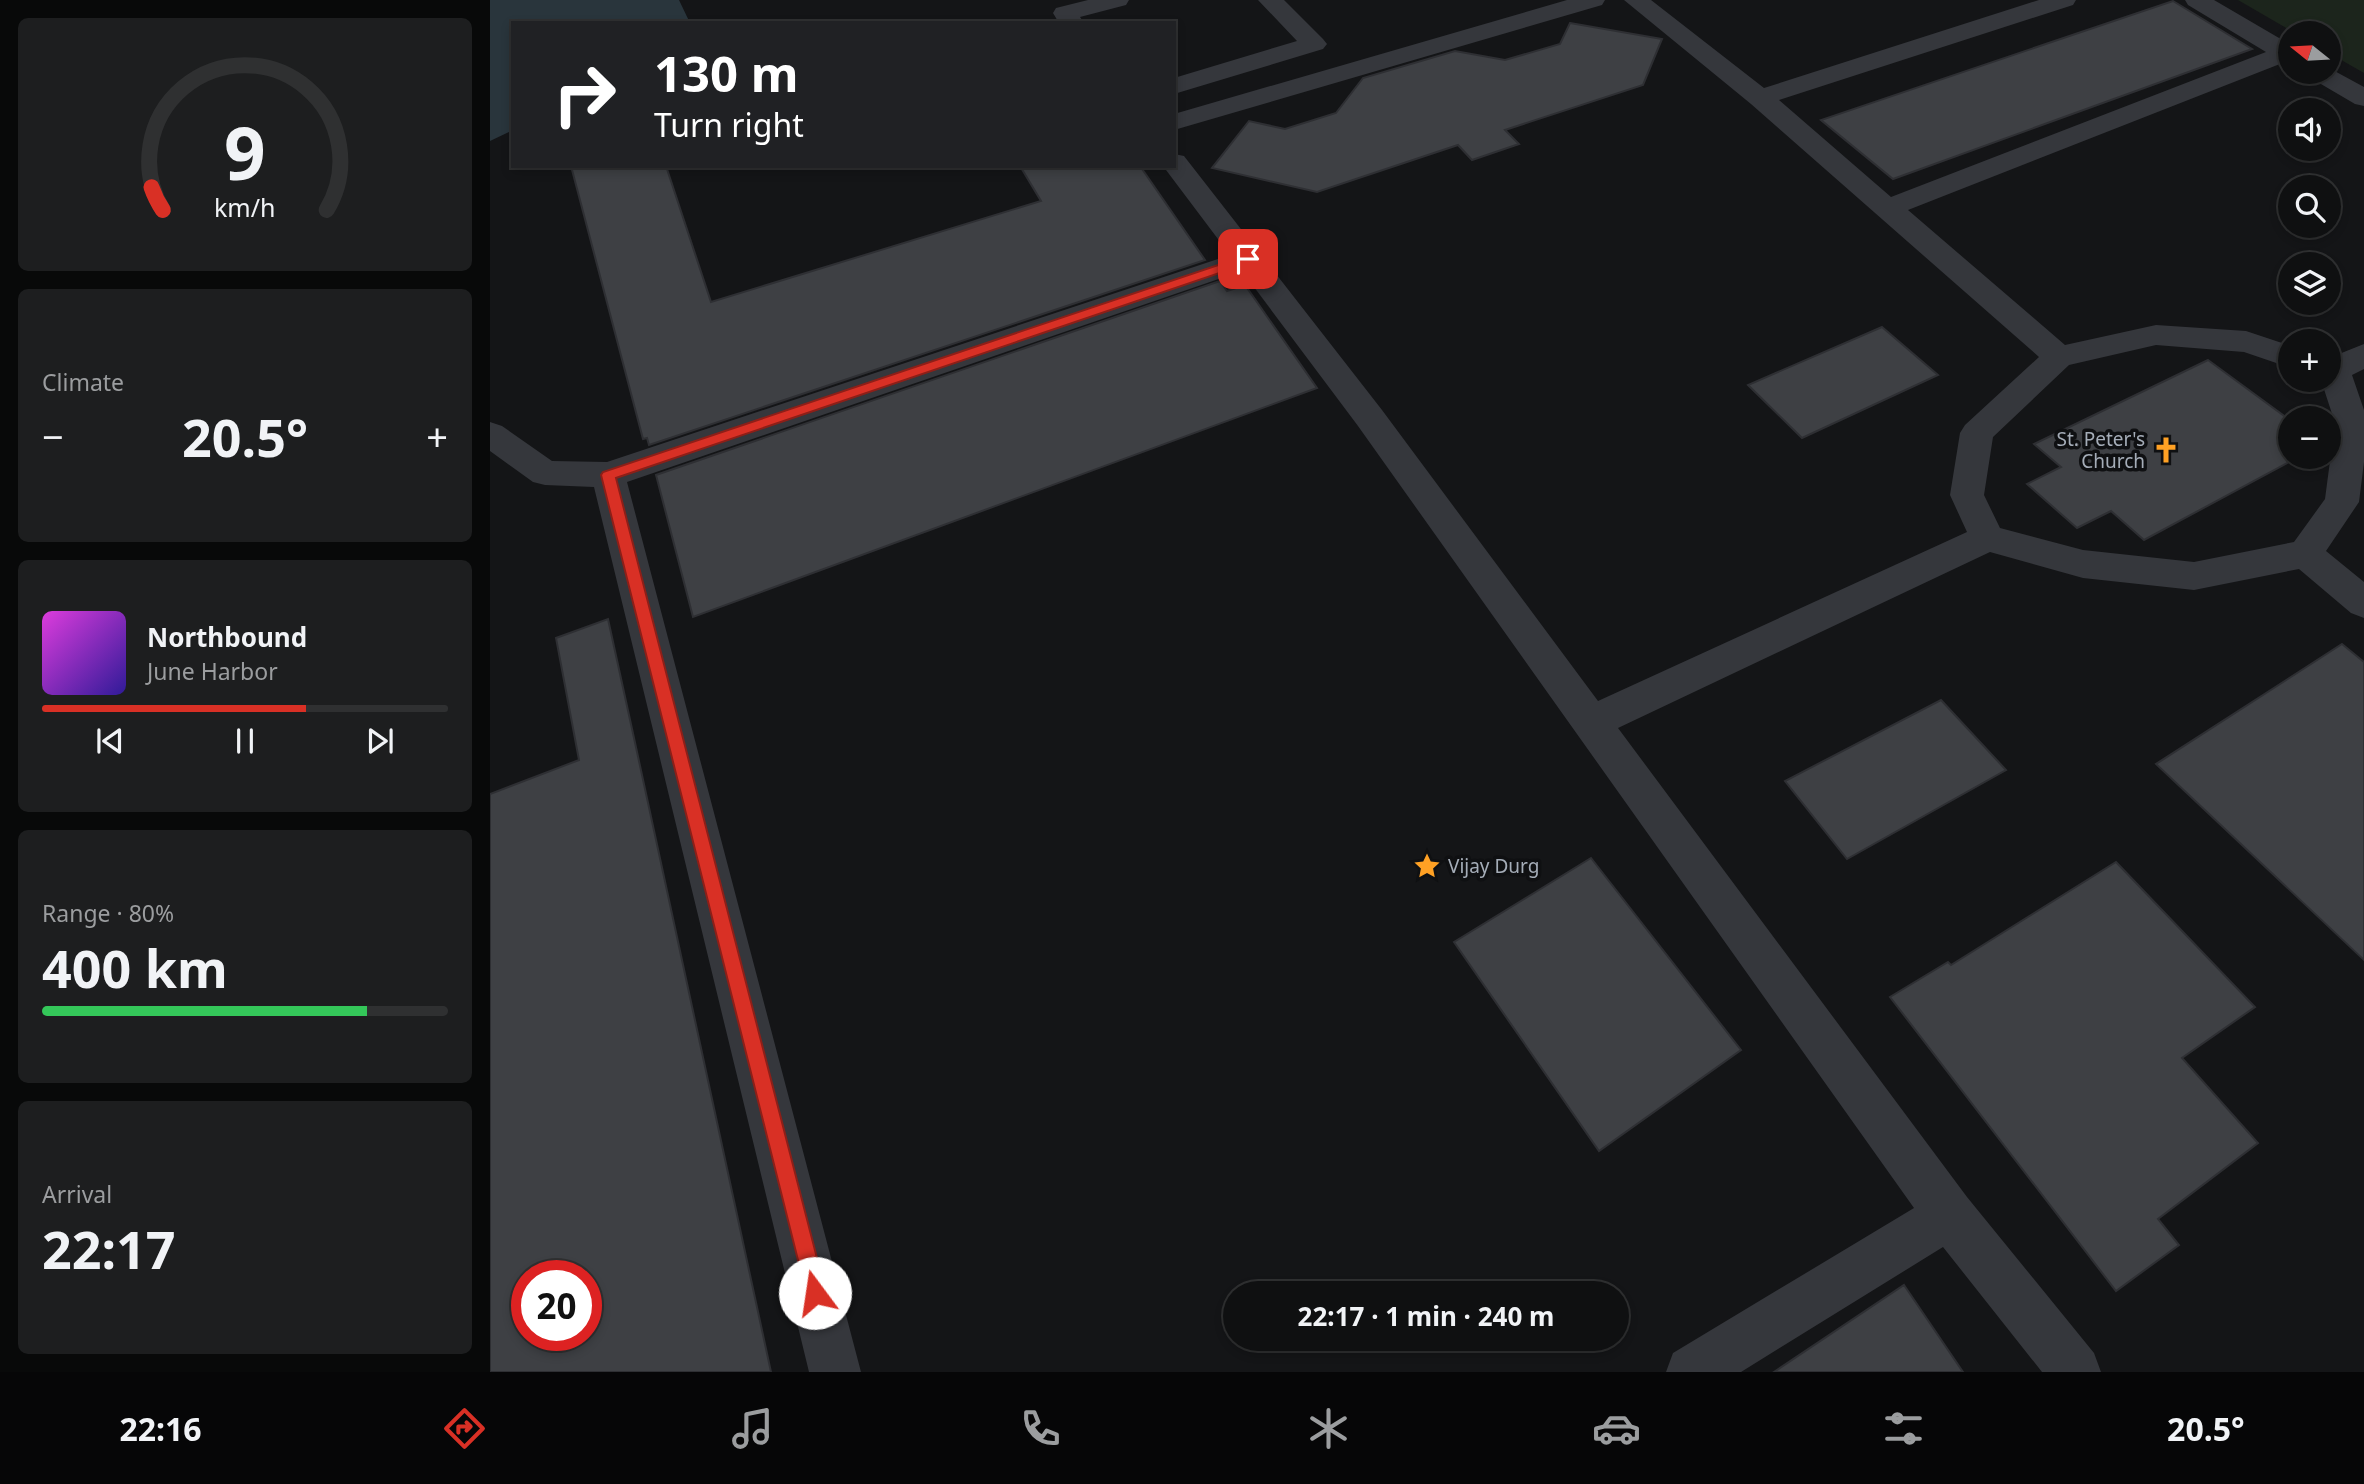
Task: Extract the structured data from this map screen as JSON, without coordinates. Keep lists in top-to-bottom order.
{
  "places": {
    "church": ["St. Peter's Church"],
    "place": ["Vijay Durg"]
  },
  "north": "left",
  "page": {
    "map_buttons": ["+", "−"],
    "turn": ["130 m", "Turn right"],
    "tile": [
      "Climate",
      ["Range · 80%", "400 km"],
      ["Arrival", "22:17"]
    ],
    "heat": ["−", "20.5°", "+"],
    "song": ["Northbound", "June Harbor"],
    "limit": "20",
    "trip": "22:17 · 1 min · 240 m",
    "tabs": ["22:16", "20.5°"],
    "gauge": ["9", "km/h"]
  }
}
